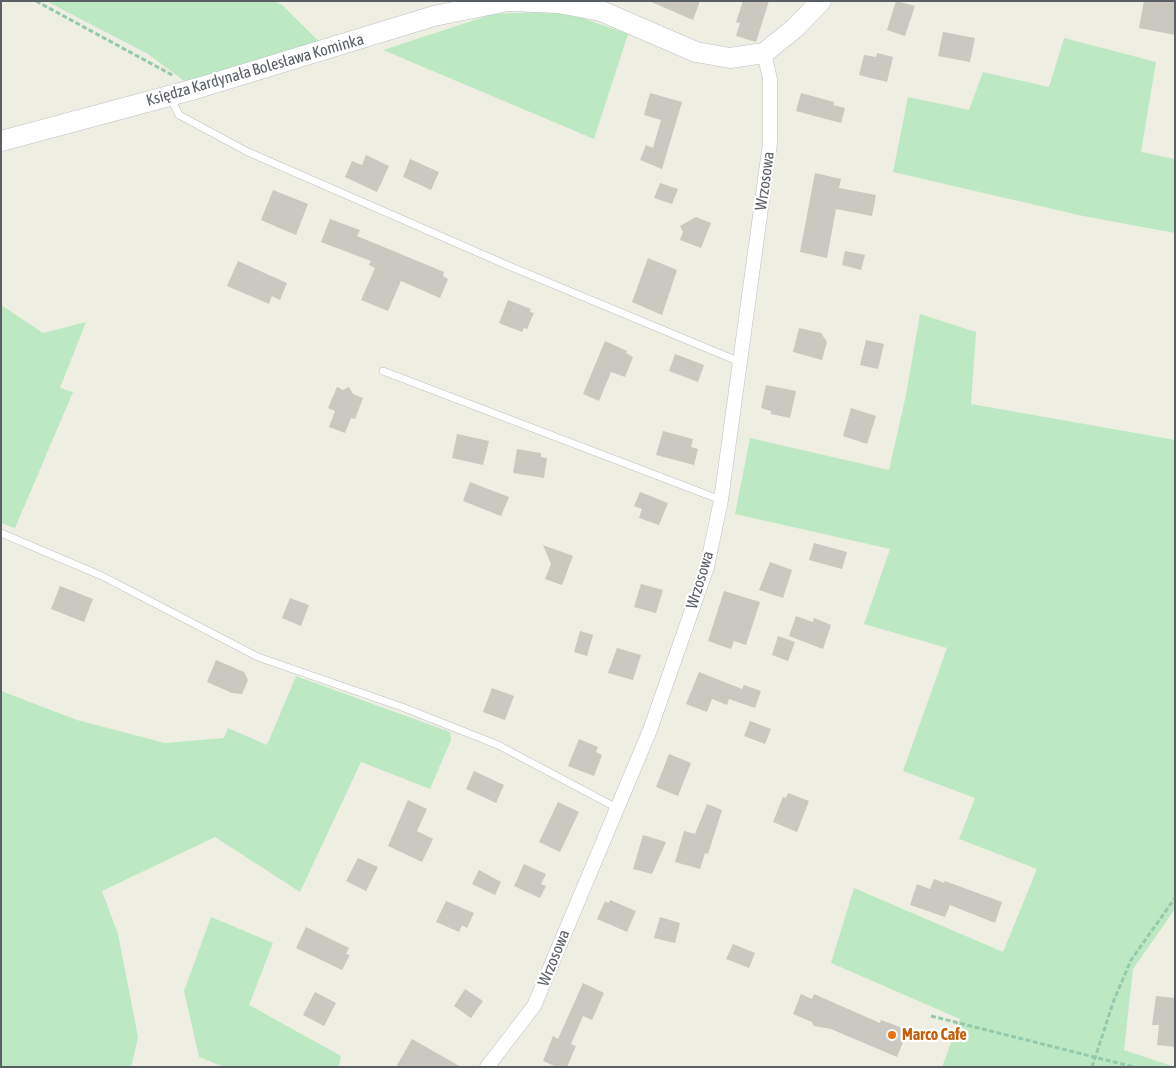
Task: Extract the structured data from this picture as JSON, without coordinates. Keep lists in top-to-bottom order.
{
  "streets": {
    "street": ["Księdza Kardynała Bolesława Kominka", "Wrzosowa"]
  },
  "crossings": [
    ["Księdza Kardynała Bolesława Kominka", "Wrzosowa"]
  ],
  "places": ["Marco Cafe"]
}
